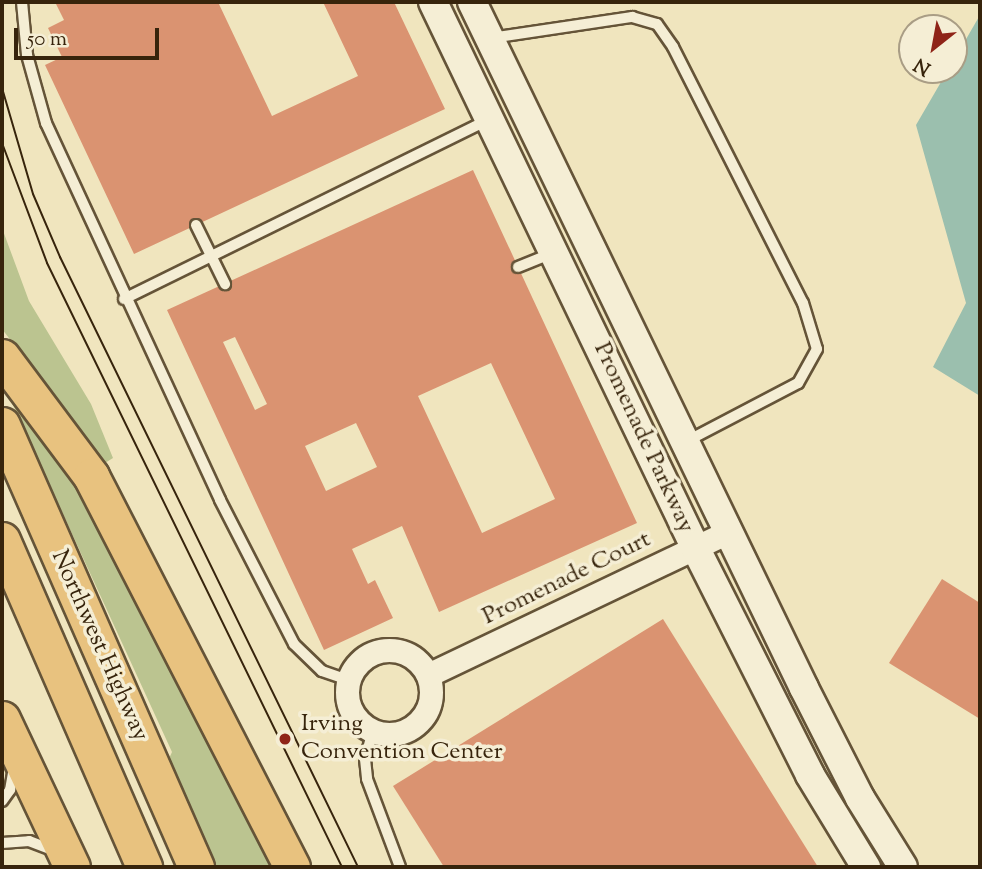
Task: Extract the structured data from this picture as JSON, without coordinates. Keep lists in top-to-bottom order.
{
  "streets": {
    "main road": ["Northwest Highway"],
    "street": ["Promenade Parkway", "Promenade Court"]
  },
  "crossings": [
    ["Promenade Parkway", "Promenade Court"]
  ],
  "places": ["Irving Convention Center"],
  "scale_bar": "50 m",
  "north": "bottom left"
}
